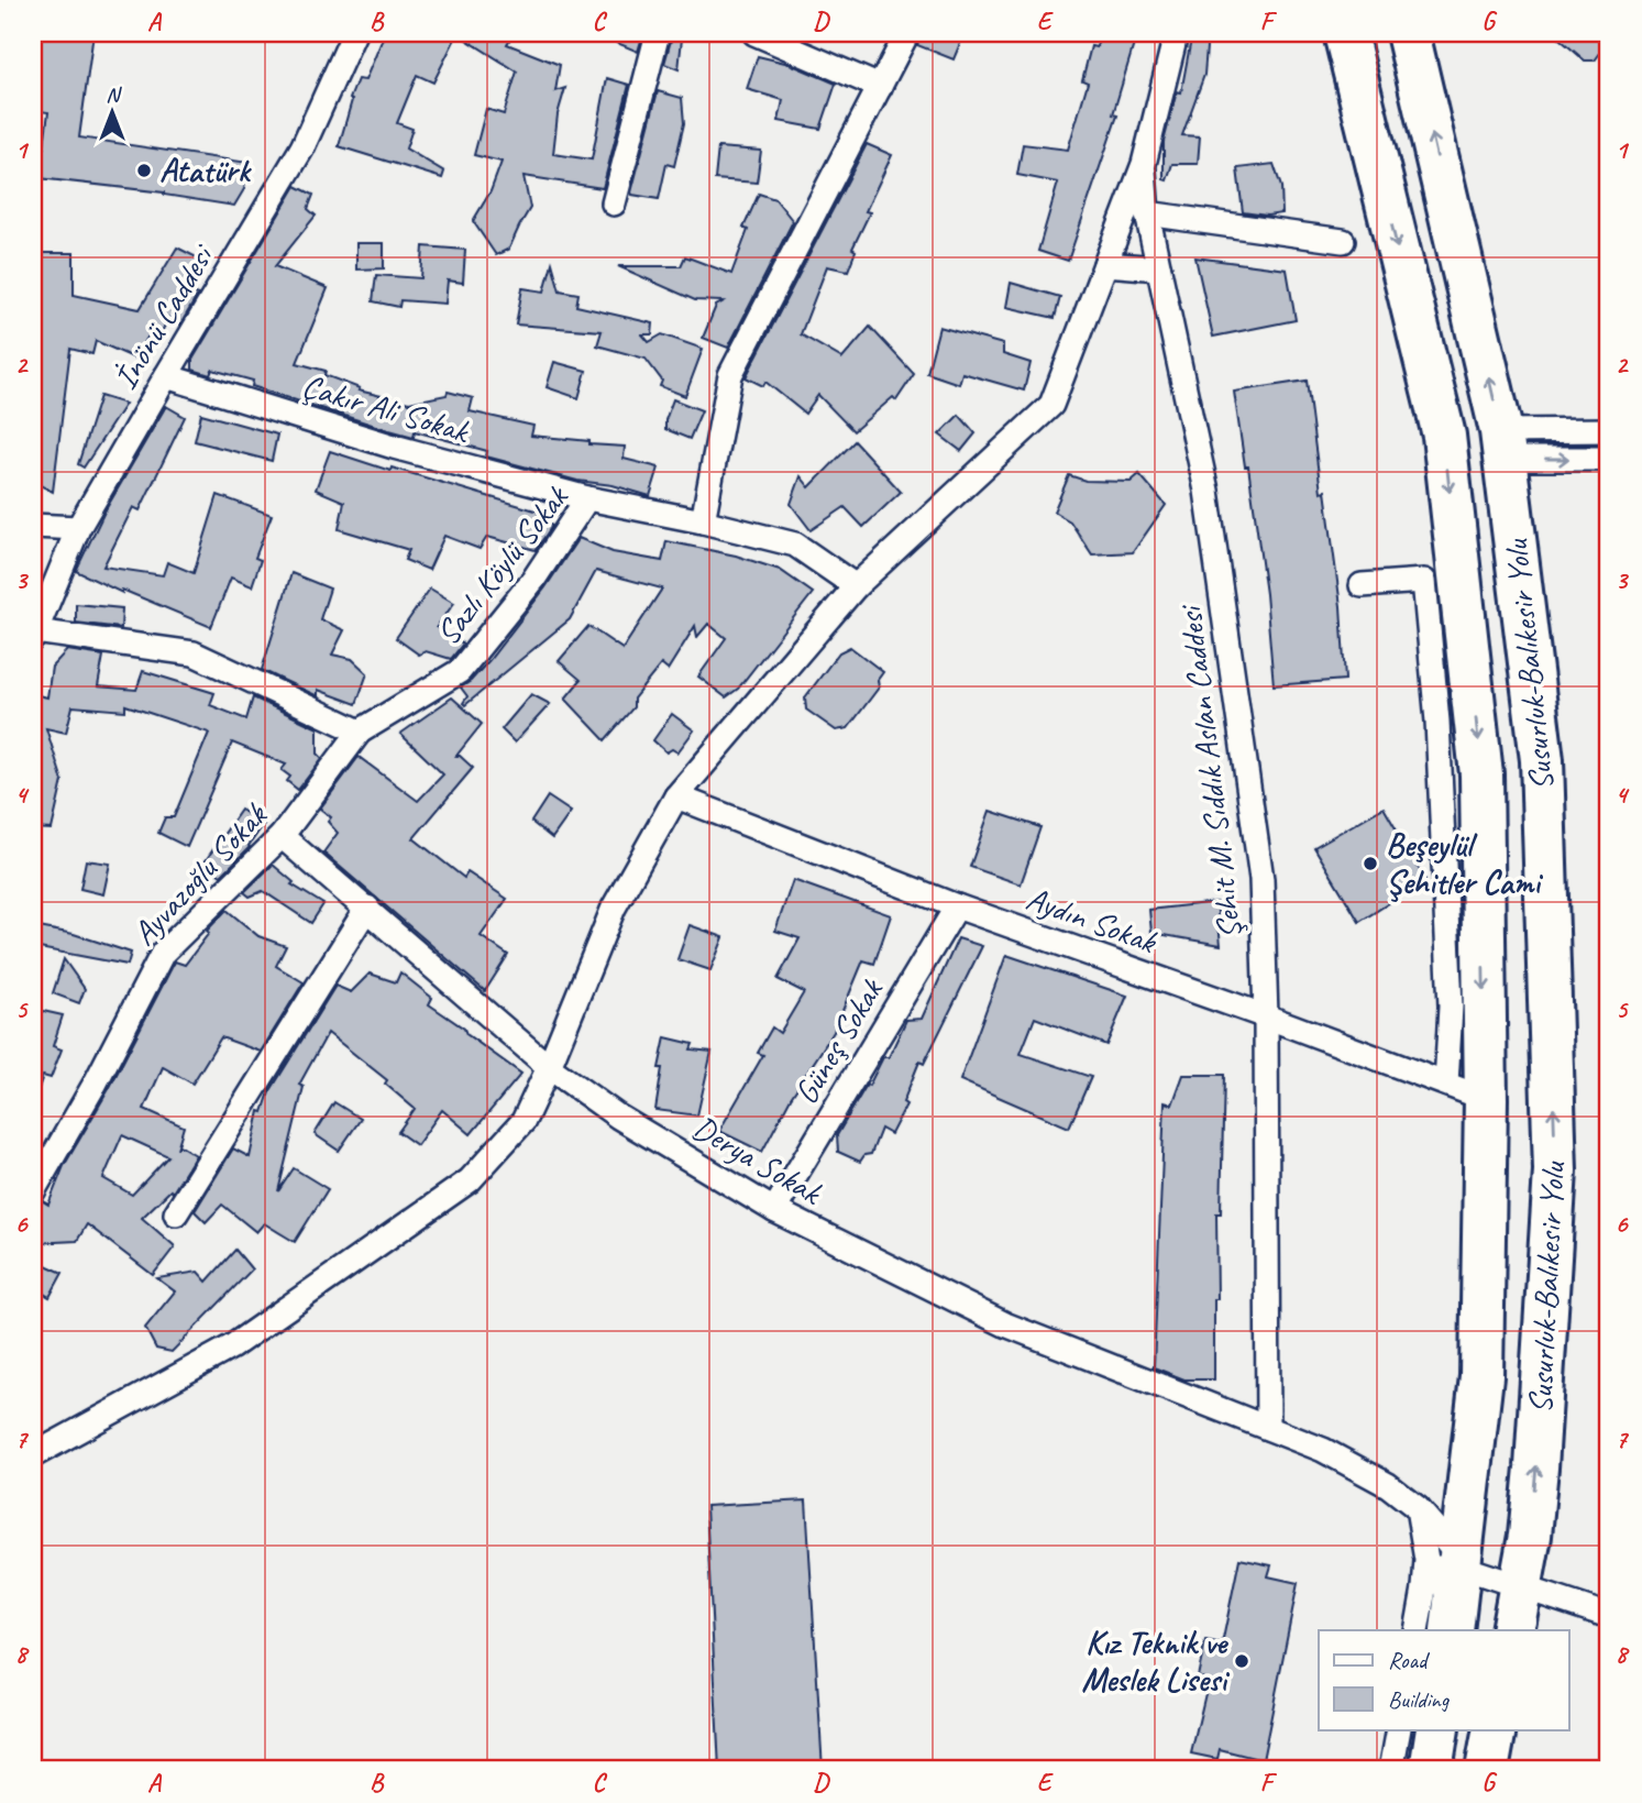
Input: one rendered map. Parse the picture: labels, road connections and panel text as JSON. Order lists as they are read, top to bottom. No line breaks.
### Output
{"streets":{"highway":["Susurluk-Balıkesir Yolu"],"street":["İnönü Caddesi","Çakır Ali Sokak","Sazlı Köylü Sokak","Şehit M. Sıddık Aslan Caddesi","Ayvazoğlu Sokak","Aydın Sokak","Güneş Sokak","Derya Sokak"]},"crossings":[["İnönü Caddesi","Çakır Ali Sokak"],["Çakır Ali Sokak","Sazlı Köylü Sokak"],["Sazlı Köylü Sokak","Ayvazoğlu Sokak"],["Susurluk-Balıkesir Yolu","Aydın Sokak"],["Susurluk-Balıkesir Yolu","Derya Sokak"],["Şehit M. Sıddık Aslan Caddesi","Aydın Sokak"],["Şehit M. Sıddık Aslan Caddesi","Derya Sokak"],["Ayvazoğlu Sokak","Derya Sokak"],["Aydın Sokak","Güneş Sokak"],["Güneş Sokak","Derya Sokak"]],"places":["Atatürk","Beşeylül Şehitler Cami","Kız Teknik ve Meslek Lisesi"],"legend":["Road","Building"],"north":"top","grid":{"columns":["A","B","C","D","E","F","G"],"rows":["1","2","3","4","5","6","7","8"]}}
